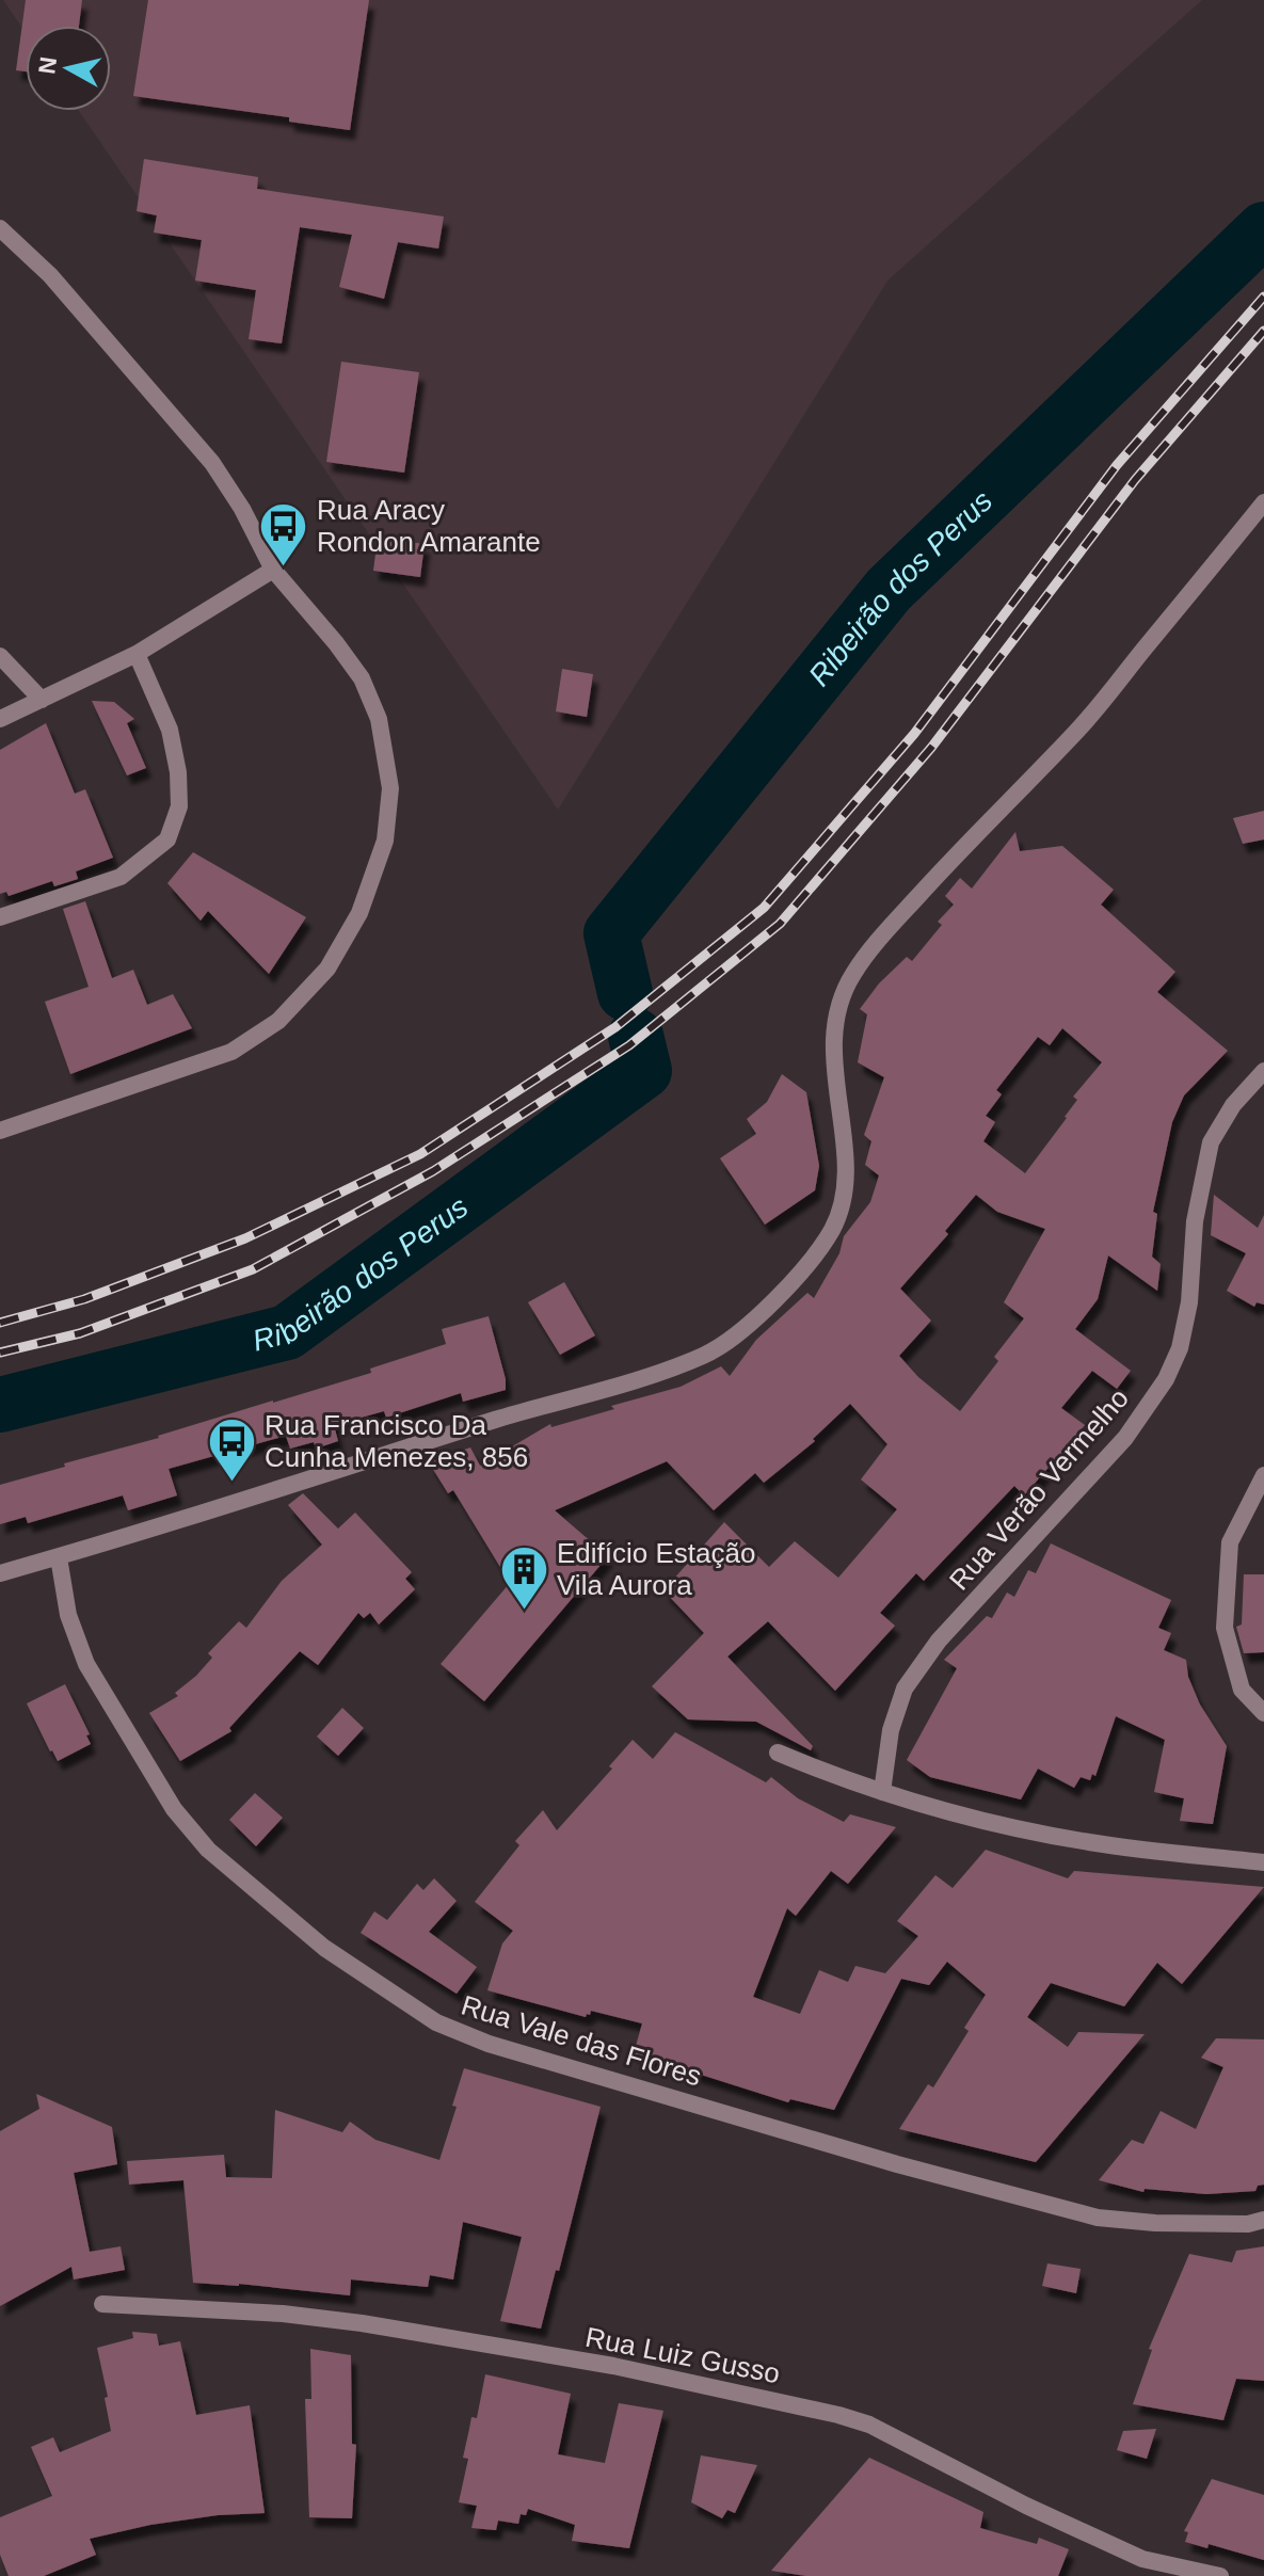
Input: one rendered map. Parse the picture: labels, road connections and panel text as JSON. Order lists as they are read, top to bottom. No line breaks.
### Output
{"streets":{"street":["Rua Verão Vermelho","Rua Vale das Flores","Rua Luiz Gusso"]},"water":["Ribeirão dos Perus"],"places":{"bus stop":["Rua Aracy Rondon Amarante","Rua Francisco Da Cunha Menezes, 856"],"building":["Edifício Estação Vila Aurora"]},"north":"left"}
